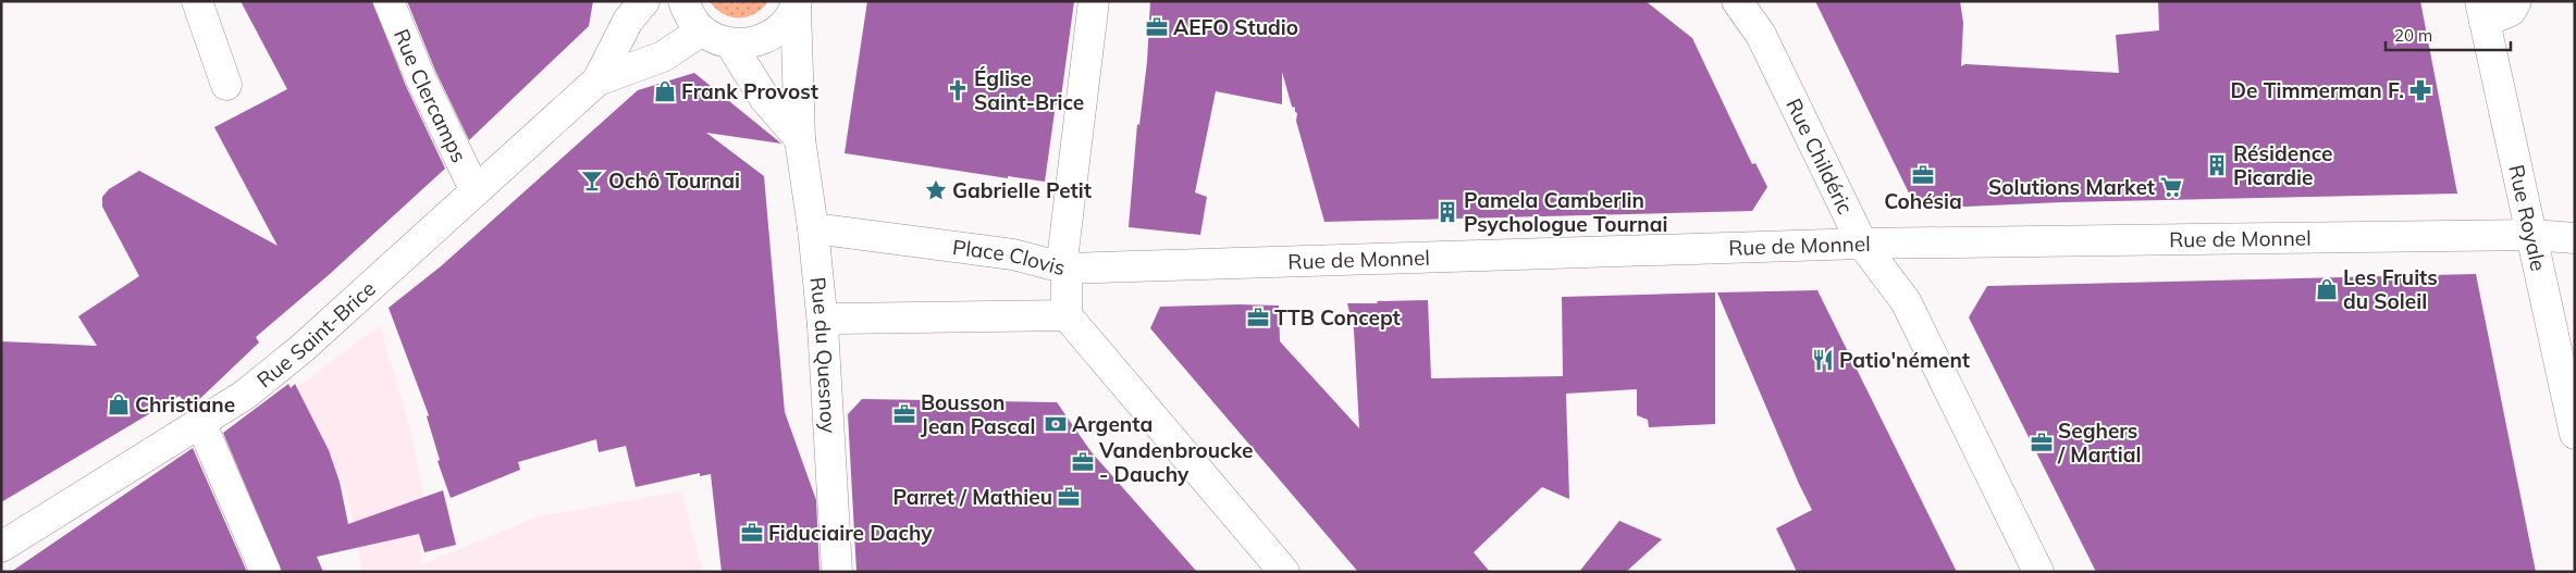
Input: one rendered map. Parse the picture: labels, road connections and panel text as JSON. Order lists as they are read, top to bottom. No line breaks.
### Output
{"streets":{"street":["Rue Clercamps","Rue Childéric","Rue Royale","Rue de Monnel","Place Clovis","Rue Saint-Brice","Rue du Quesnoy"]},"crossings":[["Rue Clercamps","Rue Saint-Brice"],["Rue Childéric","Rue de Monnel"],["Rue Royale","Rue de Monnel"],["Rue de Monnel","Place Clovis"],["Place Clovis","Rue du Quesnoy"]],"places":{"office":["AEFO Studio","Cohésia","TTB Concept","Bousson Jean Pascal","Seghers / Martial","Vandenbroucke - Dauchy","Parret / Mathieu","Fiduciaire Dachy"],"church":["Église Saint-Brice"],"pharmacy":["De Timmerman F."],"shop":["Frank Provost","Les Fruits du Soleil","Christiane"],"building":["Résidence Picardie","Pamela Camberlin Psychologue Tournai"],"bar":["Ochô Tournai"],"supermarket":["Solutions Market"],"place":["Gabrielle Petit"],"restaurant":["Patio'nément"],"bank":["Argenta"]},"scale_bar":"20 m"}
